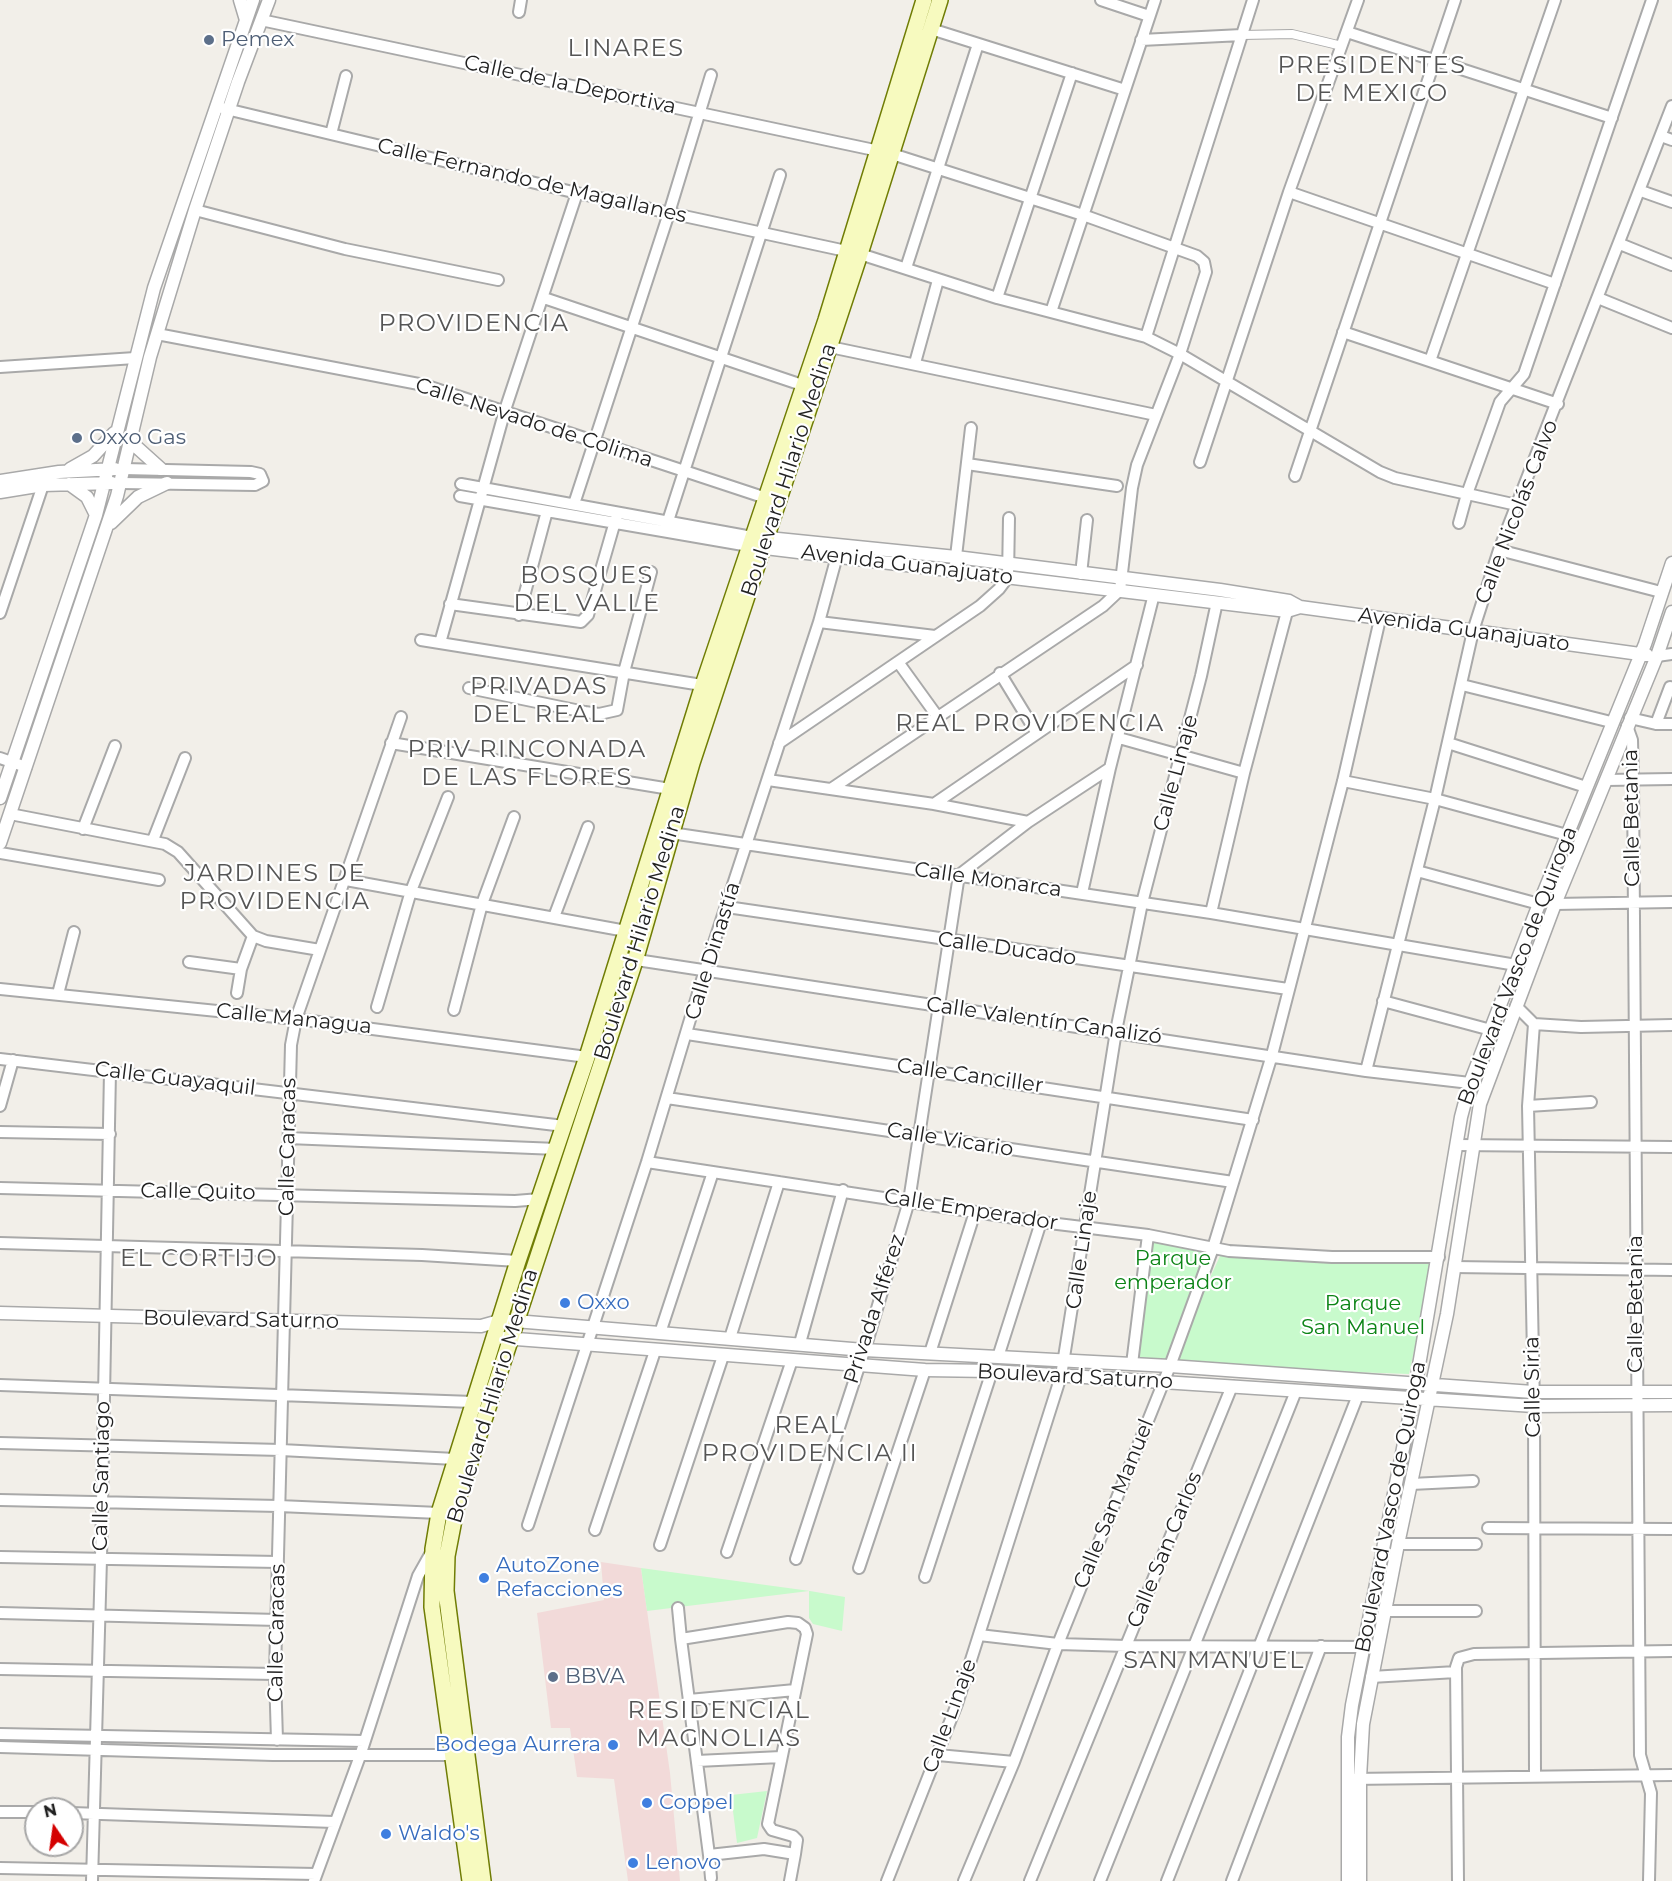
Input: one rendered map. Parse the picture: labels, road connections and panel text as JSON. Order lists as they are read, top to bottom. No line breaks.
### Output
{"streets":{"main road":["Boulevard Hilario Medina"],"street":["Calle de la Deportiva","Calle Fernando de Magallanes","Calle Nevado de Colima","Calle Nicolás Calvo","Avenida Guanajuato","Calle Linaje","Calle Betania","Calle Monarca","Calle Ducado","Calle Dinastía","Boulevard Vasco de Quiroga","Calle Managua","Calle Valentín Canalizó","Calle Canciller","Calle Guayaquil","Calle Vicario","Calle Caracas","Calle Quito","Calle Emperador","Privada Alférez","Boulevard Saturno","Calle Siria","Calle Santiago","Calle San Manuel","Calle San Carlos"]},"crossings":[["Calle de la Deportiva","Calle Fernando de Magallanes"],["Calle de la Deportiva","Boulevard Hilario Medina"],["Calle Fernando de Magallanes","Boulevard Hilario Medina"],["Calle Fernando de Magallanes","Calle Nicolás Calvo"],["Calle Nevado de Colima","Boulevard Hilario Medina"],["Boulevard Hilario Medina","Avenida Guanajuato"],["Boulevard Hilario Medina","Calle Monarca"],["Boulevard Hilario Medina","Calle Managua"],["Boulevard Hilario Medina","Calle Valentín Canalizó"],["Boulevard Hilario Medina","Calle Guayaquil"],["Boulevard Hilario Medina","Calle Quito"],["Boulevard Hilario Medina","Boulevard Saturno"],["Calle Nicolás Calvo","Avenida Guanajuato"],["Calle Nicolás Calvo","Calle Monarca"],["Calle Nicolás Calvo","Calle Valentín Canalizó"],["Avenida Guanajuato","Calle Linaje"],["Avenida Guanajuato","Calle Dinastía"],["Avenida Guanajuato","Boulevard Vasco de Quiroga"],["Avenida Guanajuato","Calle San Manuel"],["Calle Linaje","Calle Monarca"],["Calle Linaje","Calle Ducado"],["Calle Linaje","Calle Valentín Canalizó"],["Calle Linaje","Calle Canciller"],["Calle Linaje","Calle Vicario"],["Calle Linaje","Calle Emperador"],["Calle Linaje","Boulevard Saturno"],["Calle Betania","Boulevard Vasco de Quiroga"],["Calle Betania","Boulevard Saturno"],["Calle Monarca","Calle Dinastía"],["Calle Monarca","Boulevard Vasco de Quiroga"],["Calle Monarca","Privada Alférez"],["Calle Monarca","Calle San Manuel"],["Calle Ducado","Calle Dinastía"],["Calle Ducado","Privada Alférez"],["Calle Ducado","Calle San Manuel"],["Calle Dinastía","Calle Valentín Canalizó"],["Calle Dinastía","Calle Canciller"],["Calle Dinastía","Calle Vicario"],["Calle Dinastía","Calle Emperador"],["Calle Dinastía","Boulevard Saturno"],["Boulevard Vasco de Quiroga","Calle Valentín Canalizó"],["Boulevard Vasco de Quiroga","Calle Emperador"],["Boulevard Vasco de Quiroga","Boulevard Saturno"],["Calle Managua","Calle Caracas"],["Calle Valentín Canalizó","Privada Alférez"],["Calle Valentín Canalizó","Calle San Manuel"],["Calle Canciller","Privada Alférez"],["Calle Canciller","Calle San Manuel"],["Calle Guayaquil","Calle Caracas"],["Calle Guayaquil","Calle Santiago"],["Calle Vicario","Privada Alférez"],["Calle Vicario","Calle San Manuel"],["Calle Caracas","Calle Quito"],["Calle Caracas","Boulevard Saturno"],["Calle Quito","Calle Santiago"],["Calle Emperador","Privada Alférez"],["Calle Emperador","Calle San Manuel"],["Privada Alférez","Boulevard Saturno"],["Boulevard Saturno","Calle Siria"],["Boulevard Saturno","Calle Santiago"],["Boulevard Saturno","Calle San Manuel"],["Boulevard Saturno","Calle San Carlos"]],"districts":["LINARES","PRESIDENTES DE MEXICO","PROVIDENCIA","BOSQUES DEL VALLE","PRIVADAS DEL REAL","REAL PROVIDENCIA","PRIV RINCONADA DE LAS FLORES","JARDINES DE PROVIDENCIA","EL CORTIJO","REAL PROVIDENCIA II","SAN MANUEL","RESIDENCIAL MAGNOLIAS"],"parks":["Parque emperador","Parque San Manuel"],"places":["Pemex","Oxxo Gas","Oxxo","AutoZone Refacciones","BBVA","Bodega Aurrera","Coppel","Waldo's","Lenovo"],"north":"top"}
